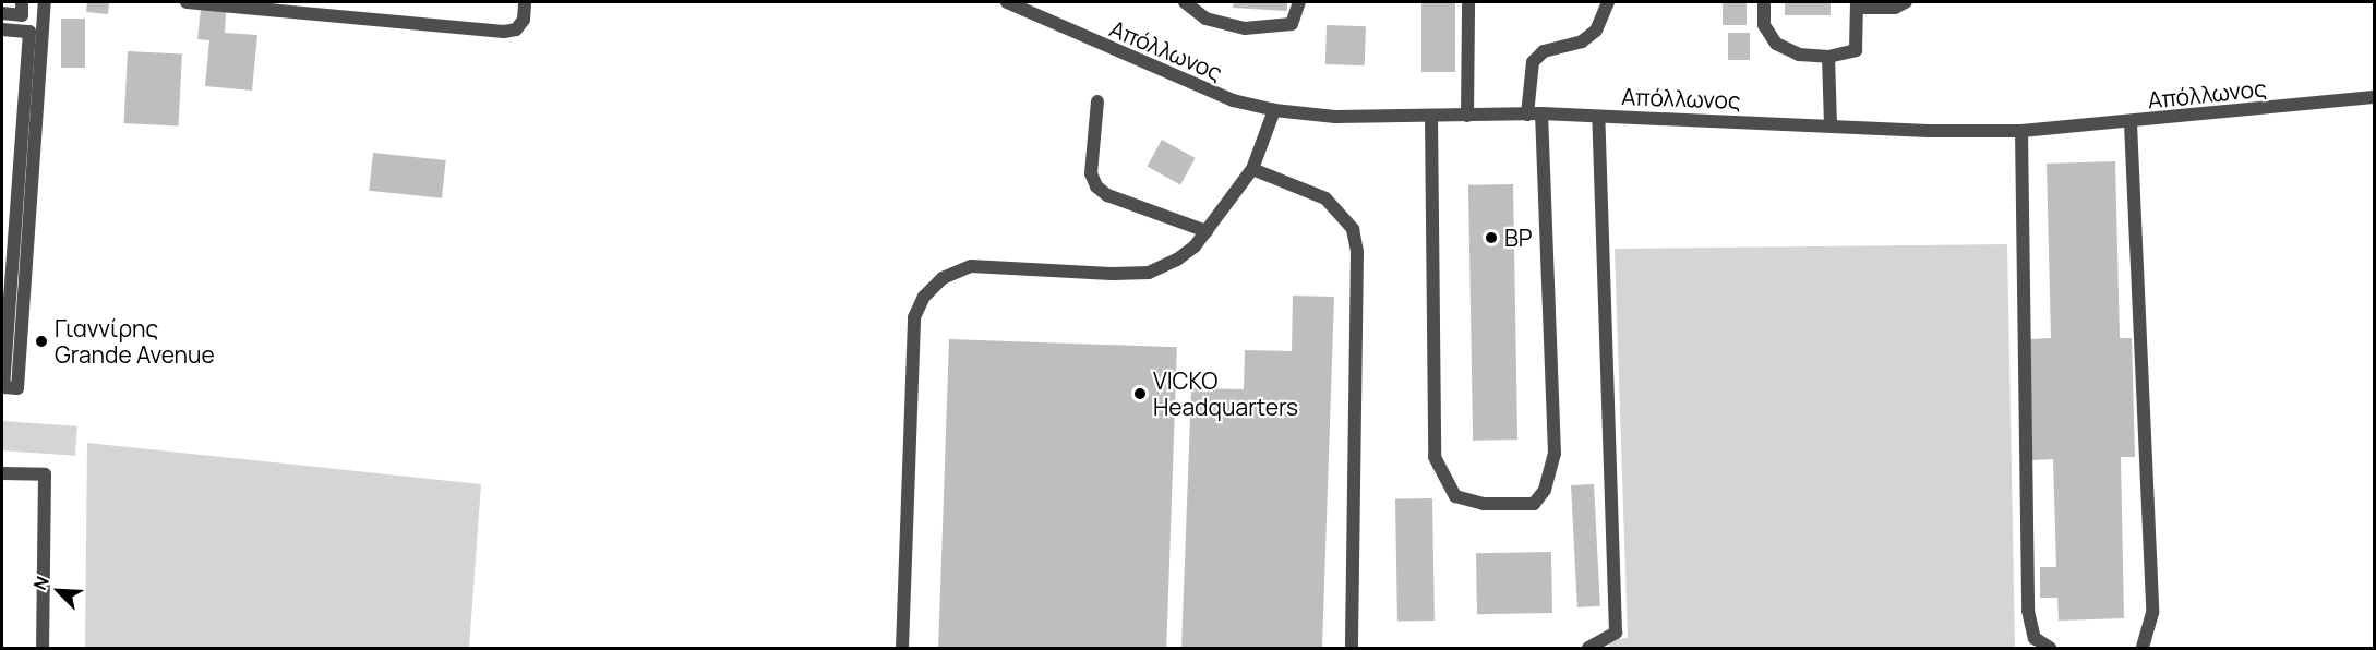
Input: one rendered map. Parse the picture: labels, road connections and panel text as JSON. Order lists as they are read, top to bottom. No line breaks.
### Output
{"streets":{"street":["Απόλλωνος"]},"places":["BP","Γιαννίρης Grande Avenue","VICKO Headquarters"],"north":"top left"}
